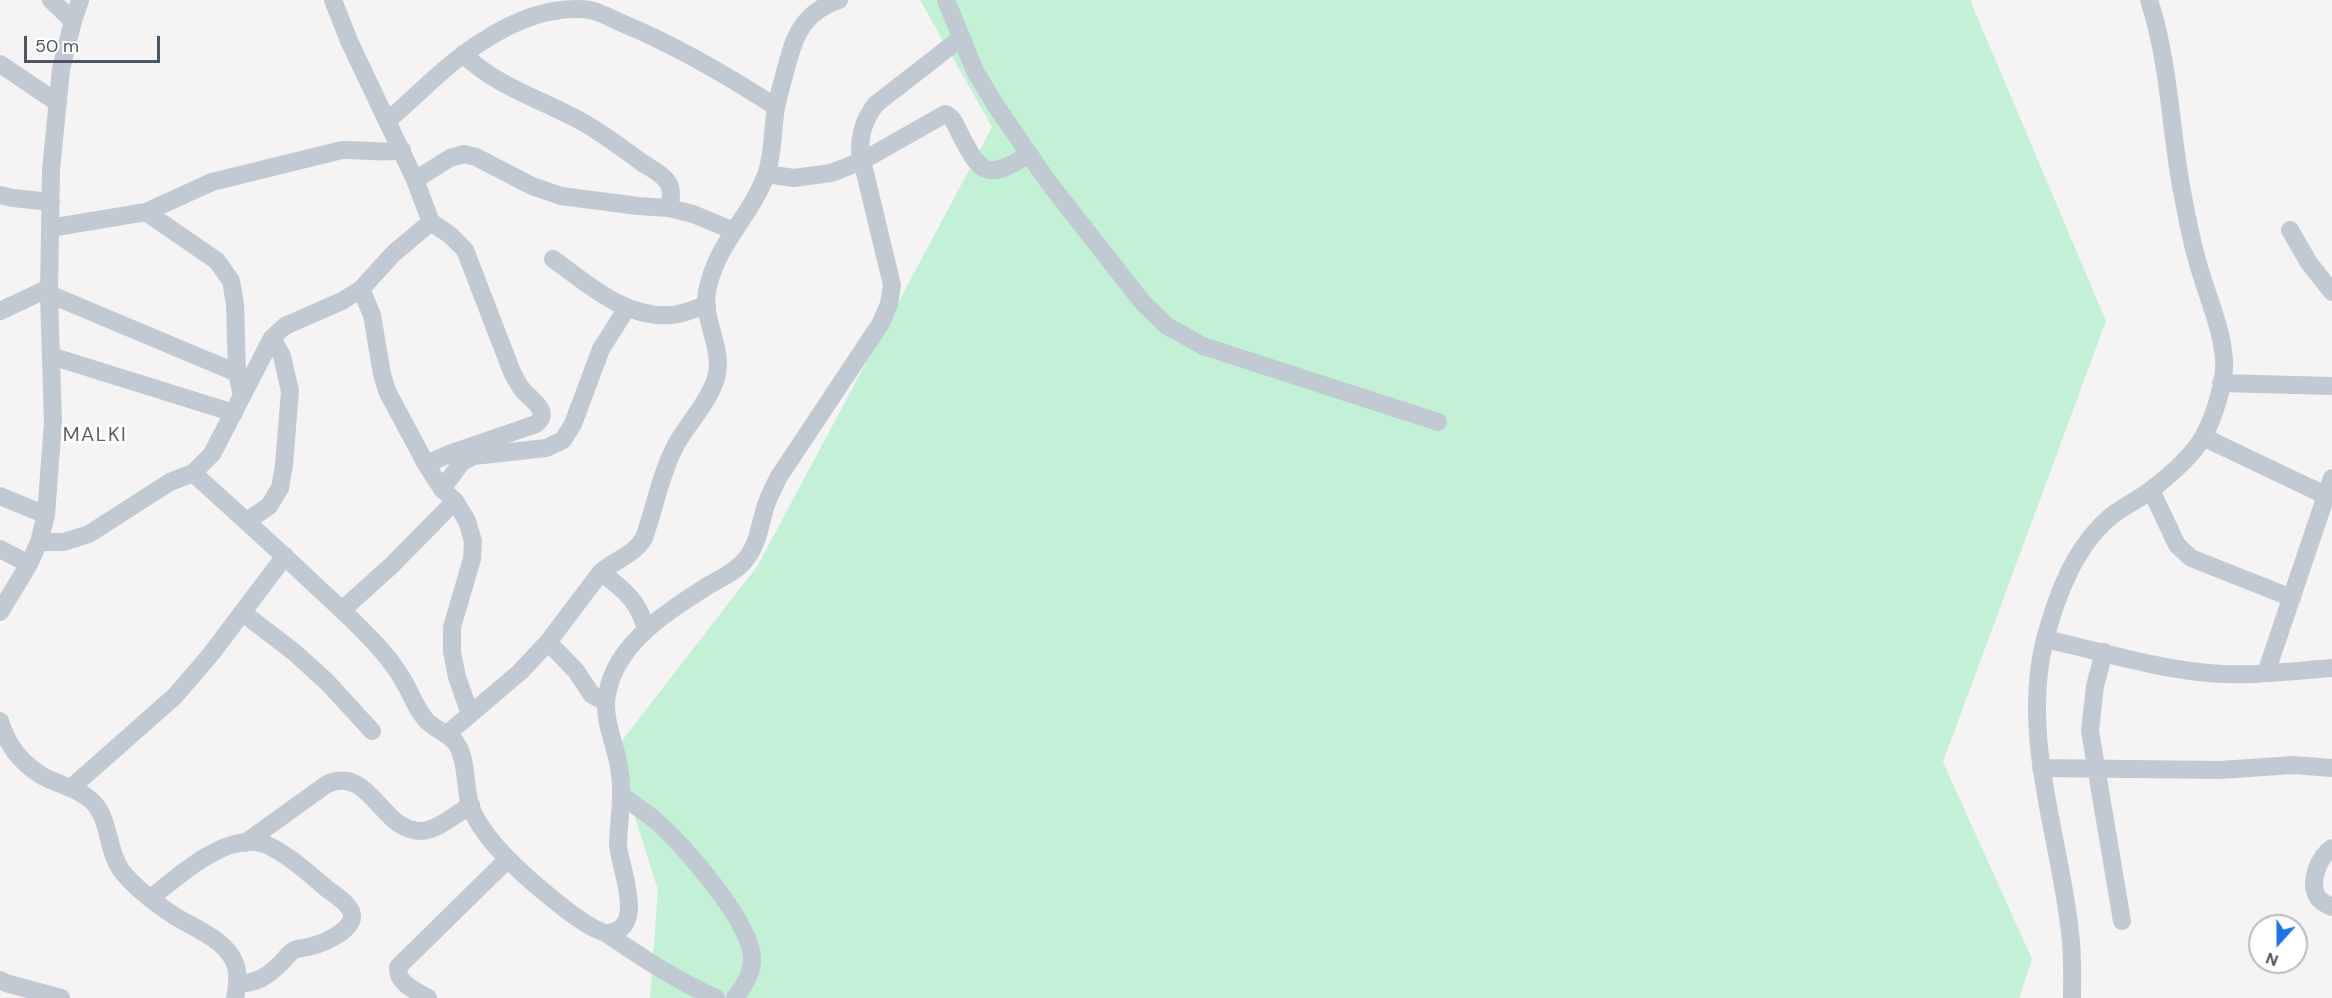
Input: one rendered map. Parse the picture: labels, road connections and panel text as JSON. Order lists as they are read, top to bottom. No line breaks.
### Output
{"districts":["MALKI"],"scale_bar":"50 m","north":"bottom"}
